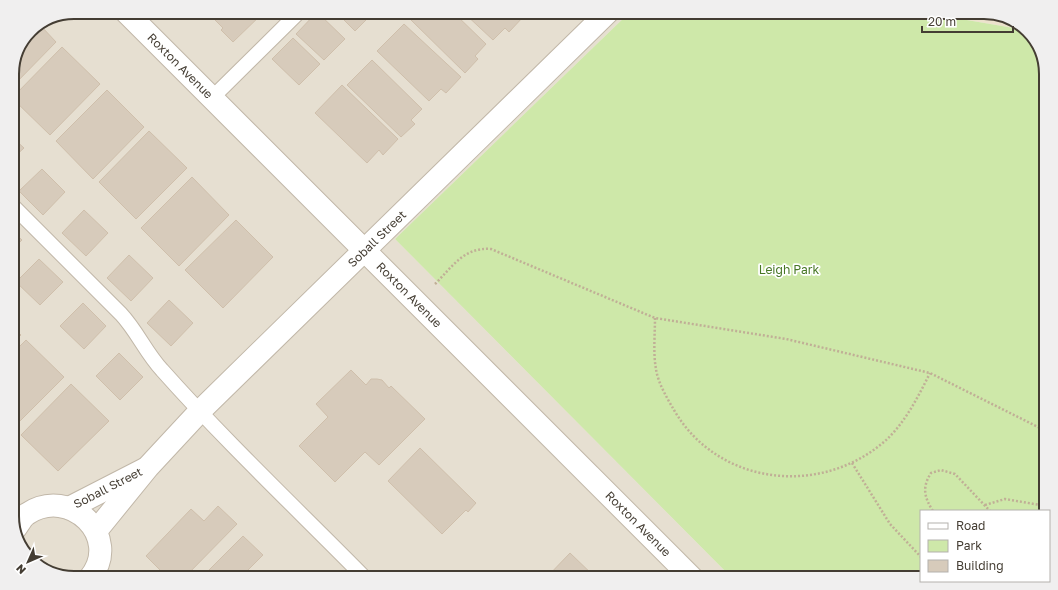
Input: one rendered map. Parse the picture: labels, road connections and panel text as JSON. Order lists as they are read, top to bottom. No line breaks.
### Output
{"streets":{"street":["Roxton Avenue","Soball Street"]},"crossings":[["Roxton Avenue","Soball Street"]],"parks":["Leigh Park"],"legend":["Road","Park","Building"],"scale_bar":"20 m","north":"bottom left"}
